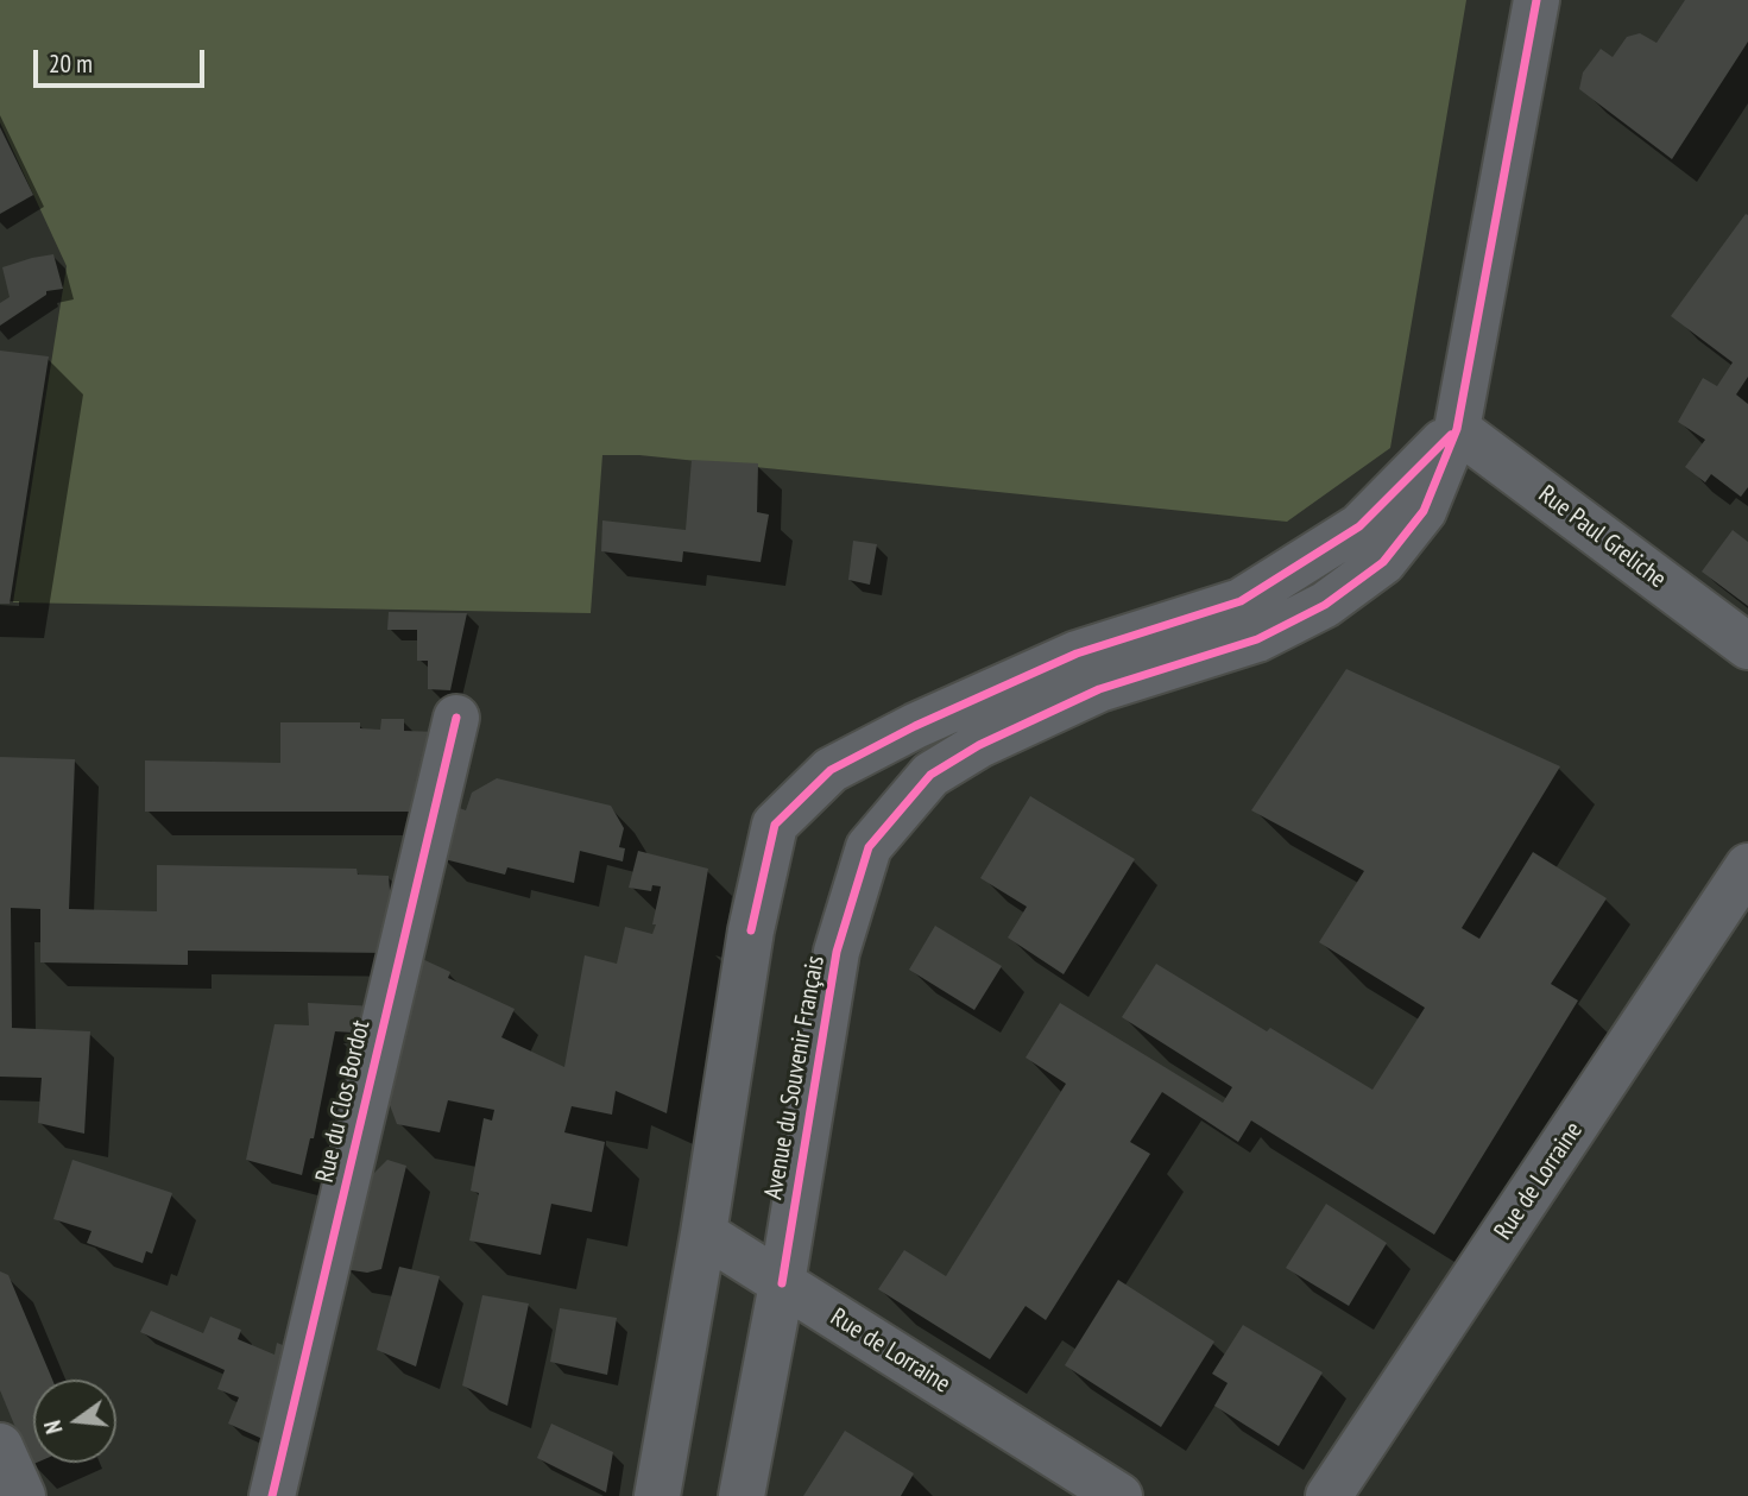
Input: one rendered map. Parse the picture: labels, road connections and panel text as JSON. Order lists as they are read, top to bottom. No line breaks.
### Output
{"streets":{"street":["Rue Paul Greliche","Avenue du Souvenir Français","Rue du Clos Bordot","Rue de Lorraine"]},"crossings":[["Rue Paul Greliche","Avenue du Souvenir Français"],["Avenue du Souvenir Français","Rue de Lorraine"]],"scale_bar":"20 m","north":"left"}
